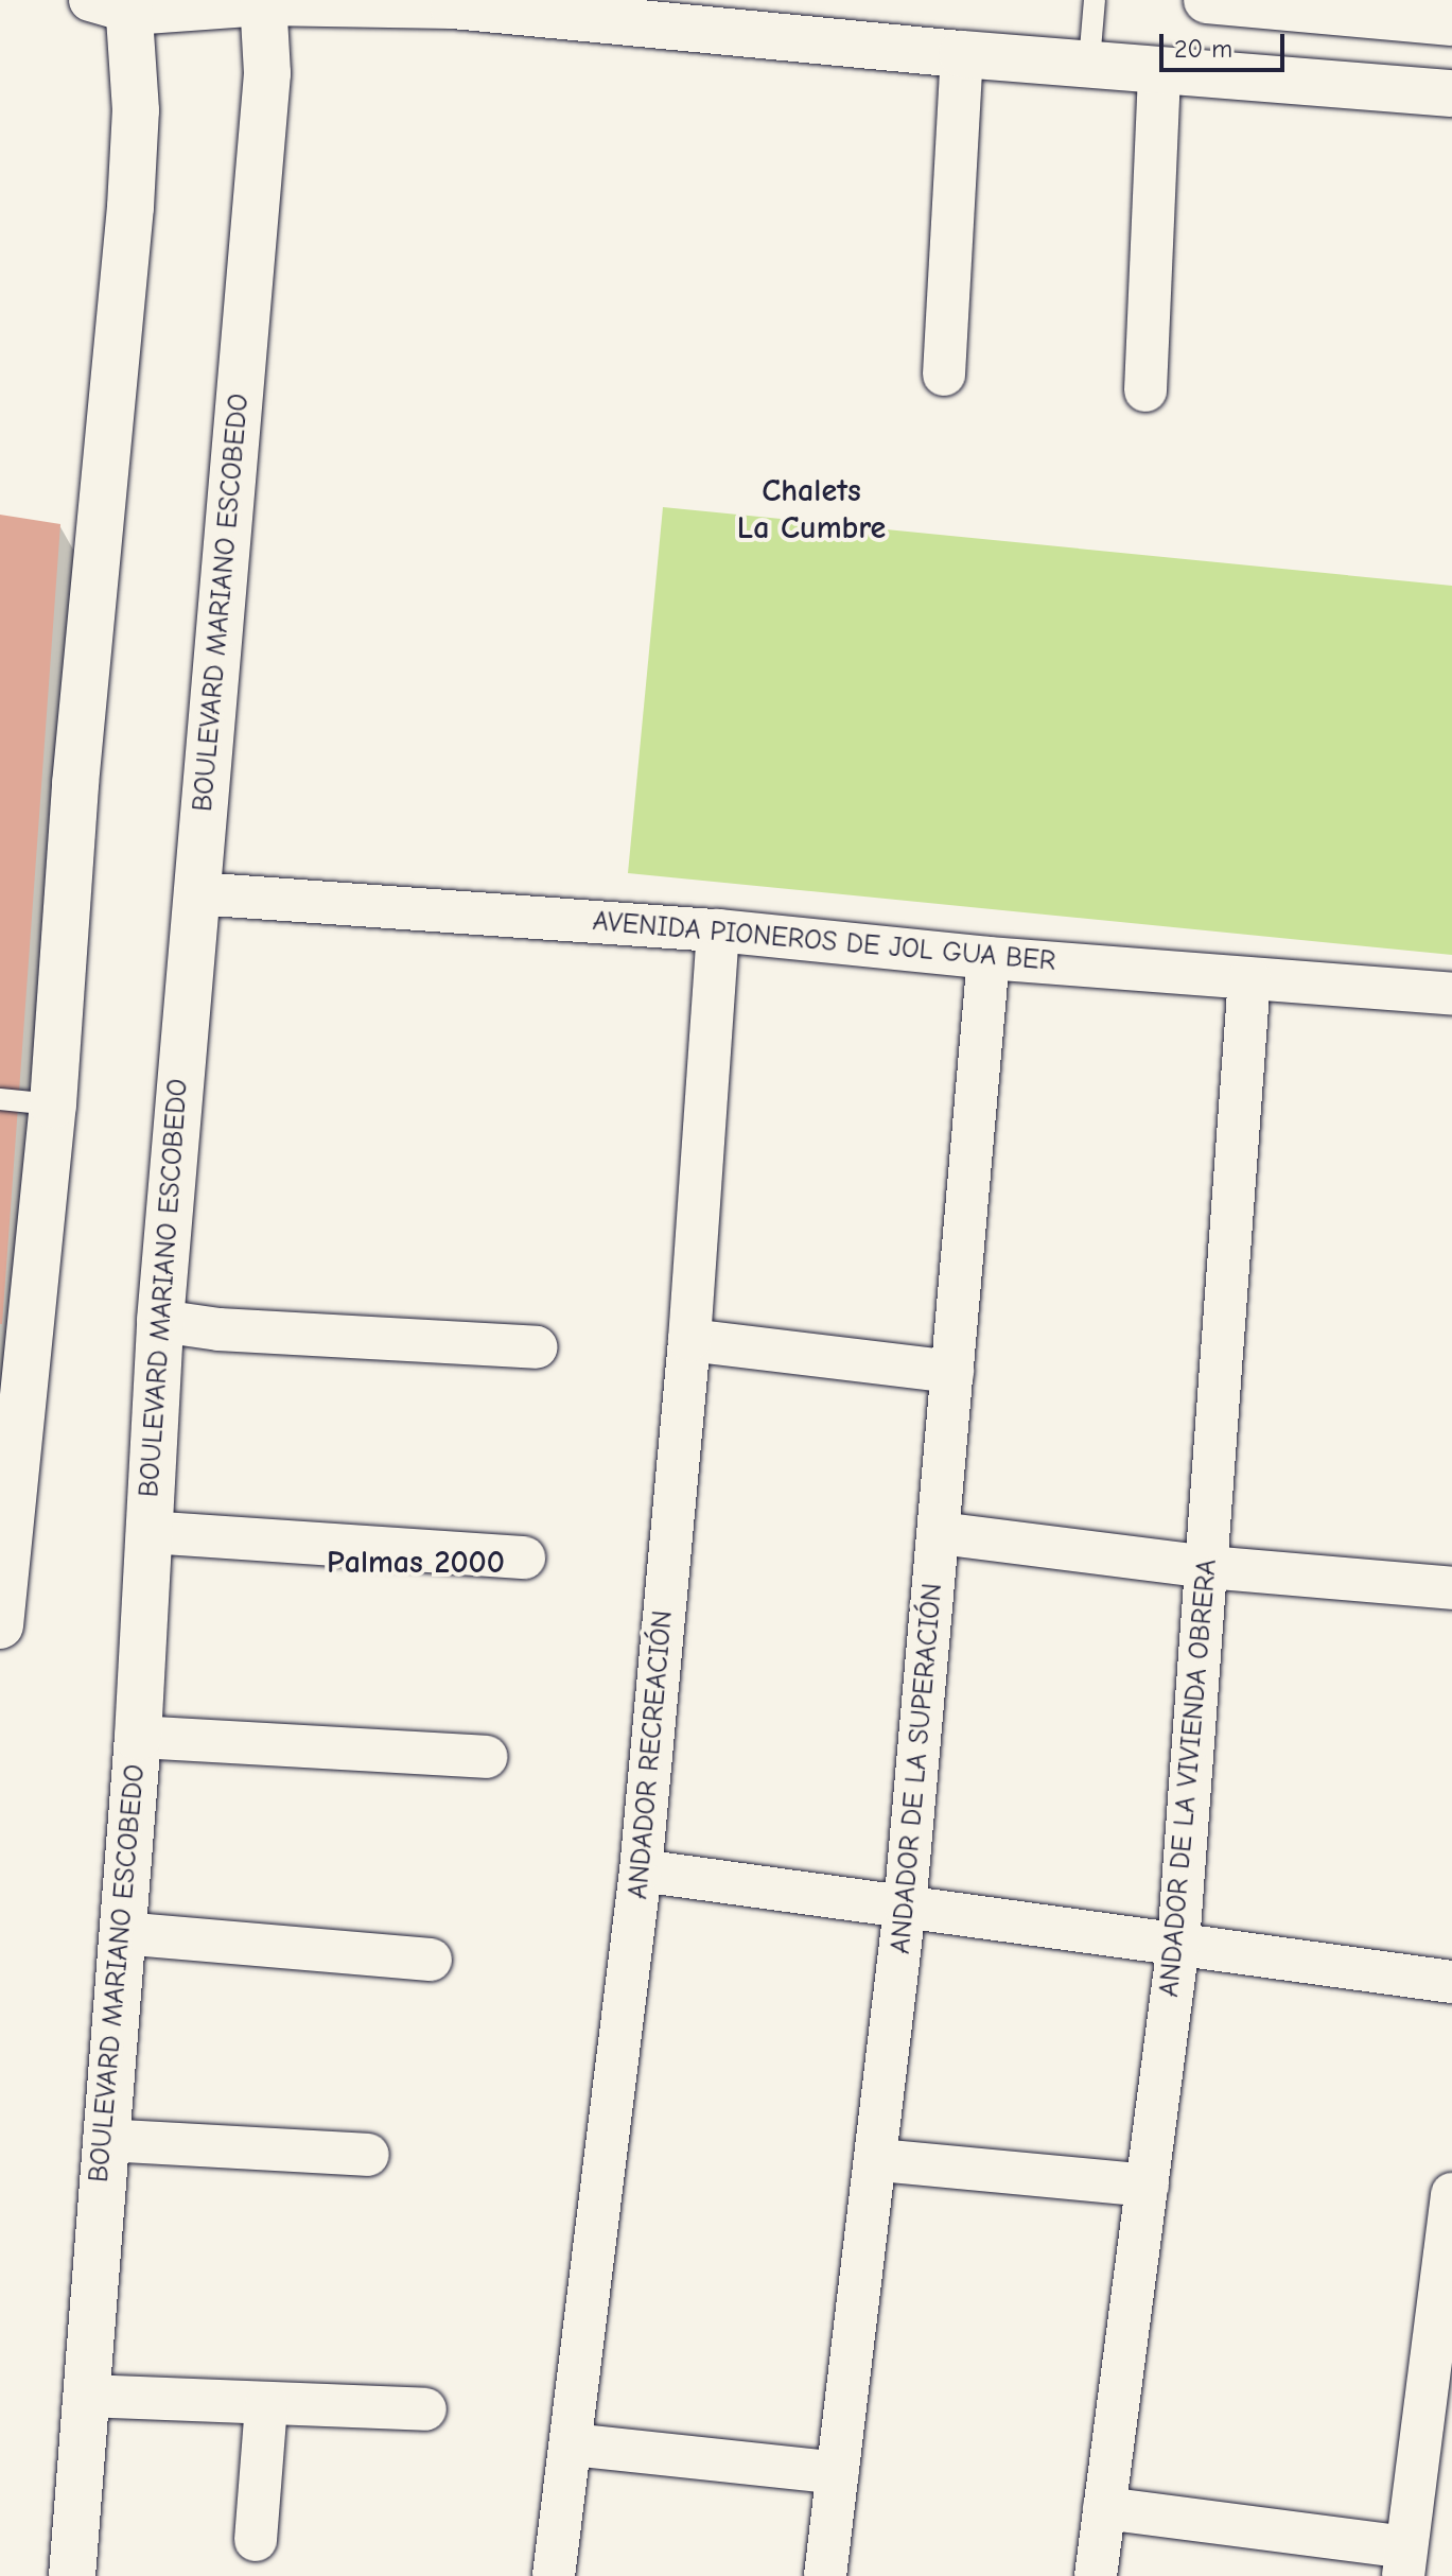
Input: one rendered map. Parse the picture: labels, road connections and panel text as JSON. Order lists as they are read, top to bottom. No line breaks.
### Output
{"streets":{"main road":["BOULEVARD MARIANO ESCOBEDO"],"street":["AVENIDA PIONEROS DE JOL GUA BER","ANDADOR RECREACIÓN","ANDADOR DE LA SUPERACIÓN","ANDADOR DE LA VIVIENDA OBRERA"]},"crossings":[["BOULEVARD MARIANO ESCOBEDO","AVENIDA PIONEROS DE JOL GUA BER"],["AVENIDA PIONEROS DE JOL GUA BER","ANDADOR RECREACIÓN"],["AVENIDA PIONEROS DE JOL GUA BER","ANDADOR DE LA SUPERACIÓN"],["AVENIDA PIONEROS DE JOL GUA BER","ANDADOR DE LA VIVIENDA OBRERA"]],"districts":["Chalets La Cumbre","Palmas 2000"],"scale_bar":"20 m"}
